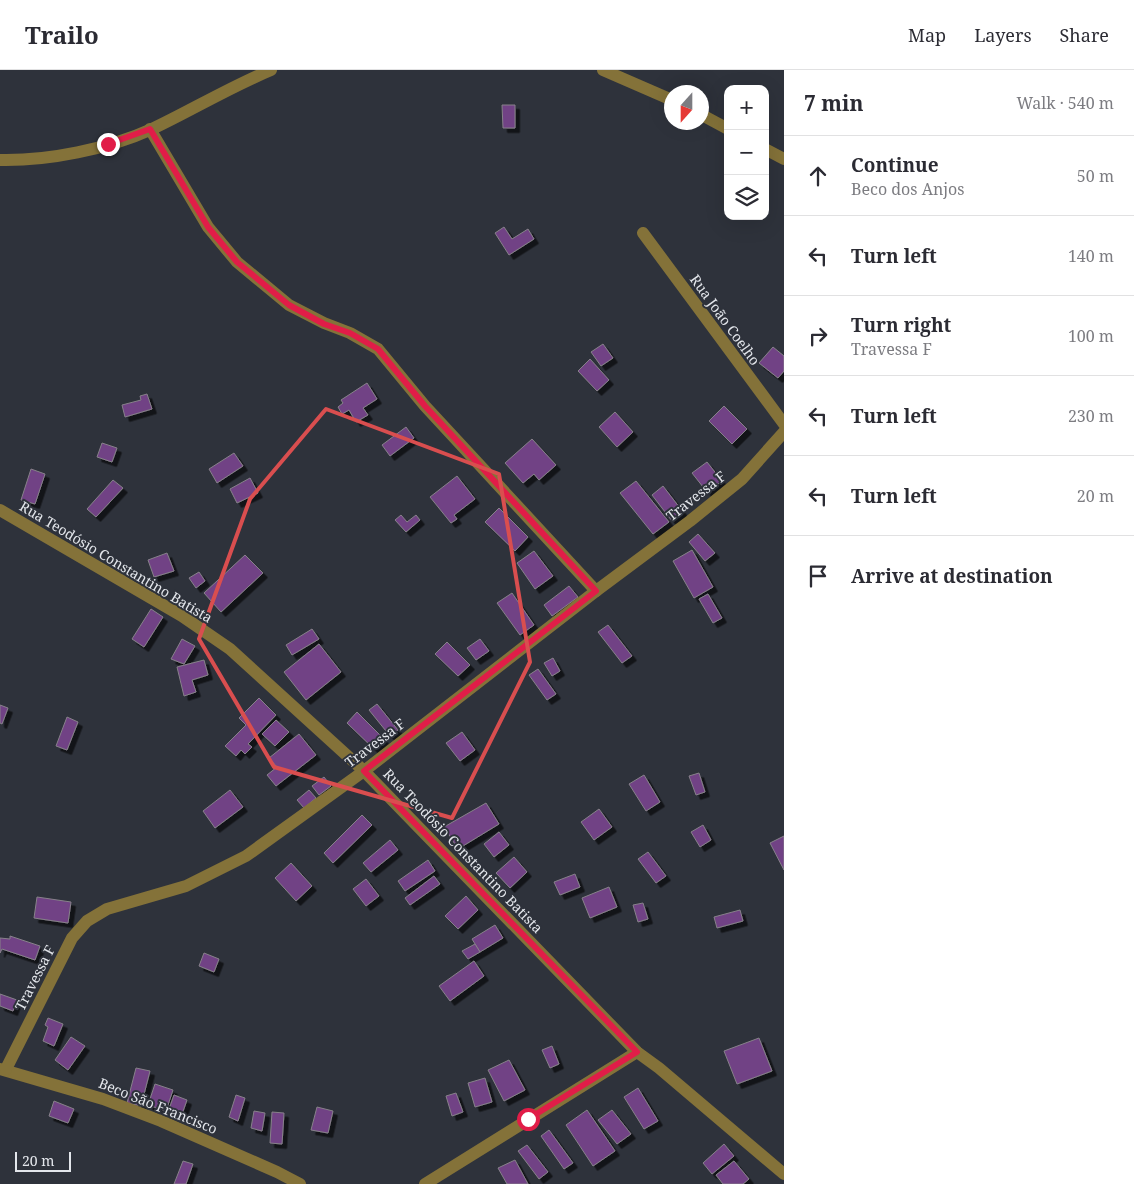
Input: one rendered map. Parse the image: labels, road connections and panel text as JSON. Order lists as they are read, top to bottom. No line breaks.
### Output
{"streets":{"street":["Rua João Coelho","Travessa F","Rua Teodósio Constantino Batista","Beco São Francisco"]},"crossings":[["Travessa F","Rua Teodósio Constantino Batista"],["Travessa F","Beco São Francisco"]],"scale_bar":"20 m","north":"bottom","page":{"header":"Trailo","nav":["Map","Layers","Share"],"heading":["7 min","Walk · 540 m"],"map_buttons":["+","−"],"list":[["Continue","Beco dos Anjos","50 m"],["Turn left","140 m"],["Turn right","Travessa F","100 m"],["Turn left","230 m"],["Turn left","20 m"],"Arrive at destination"],"scale":"20 m"}}
